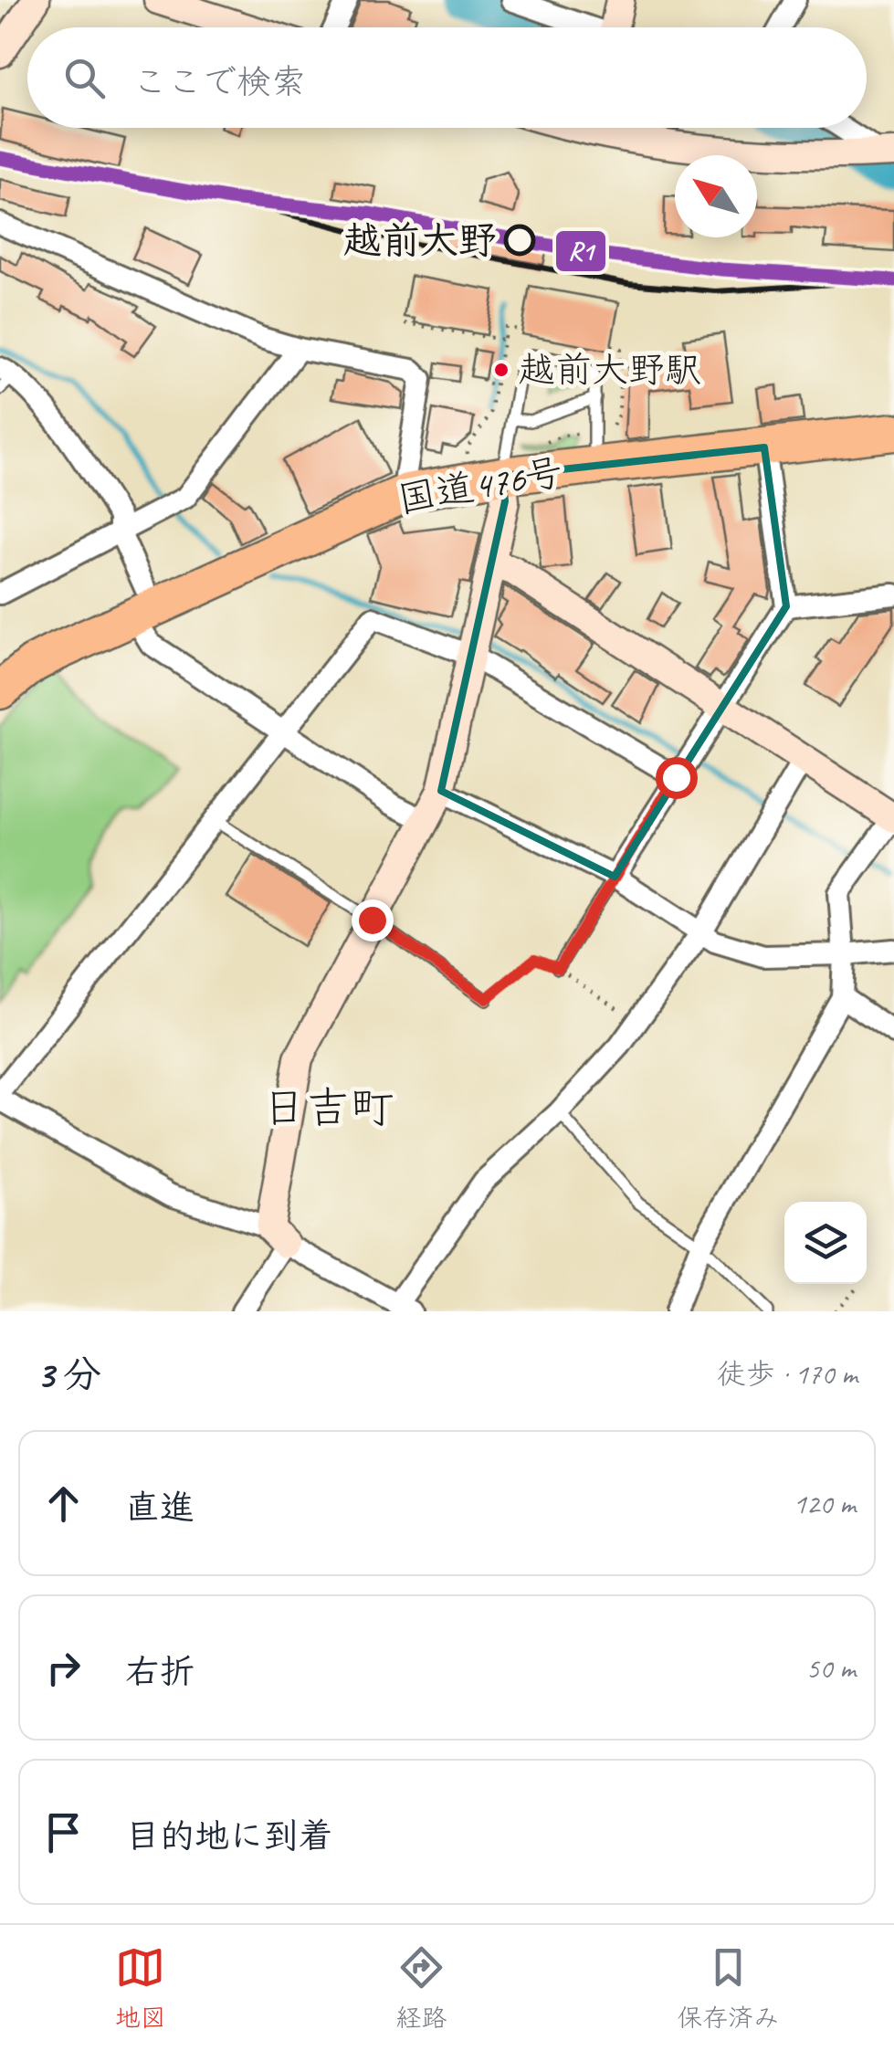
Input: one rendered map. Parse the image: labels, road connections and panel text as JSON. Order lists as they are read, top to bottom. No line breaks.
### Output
{"streets":{"highway":["国道476号"]},"districts":["日吉町"],"places":["越前大野","越前大野駅"],"lines":["transit line R1"],"north":"top left","page":{"search":"ここで検索","heading":["3 分","徒歩 · 170 m"],"list":[["直進","120 m"],["右折","50 m"],"目的地に到着"],"nav":["地図","経路","保存済み"]}}
